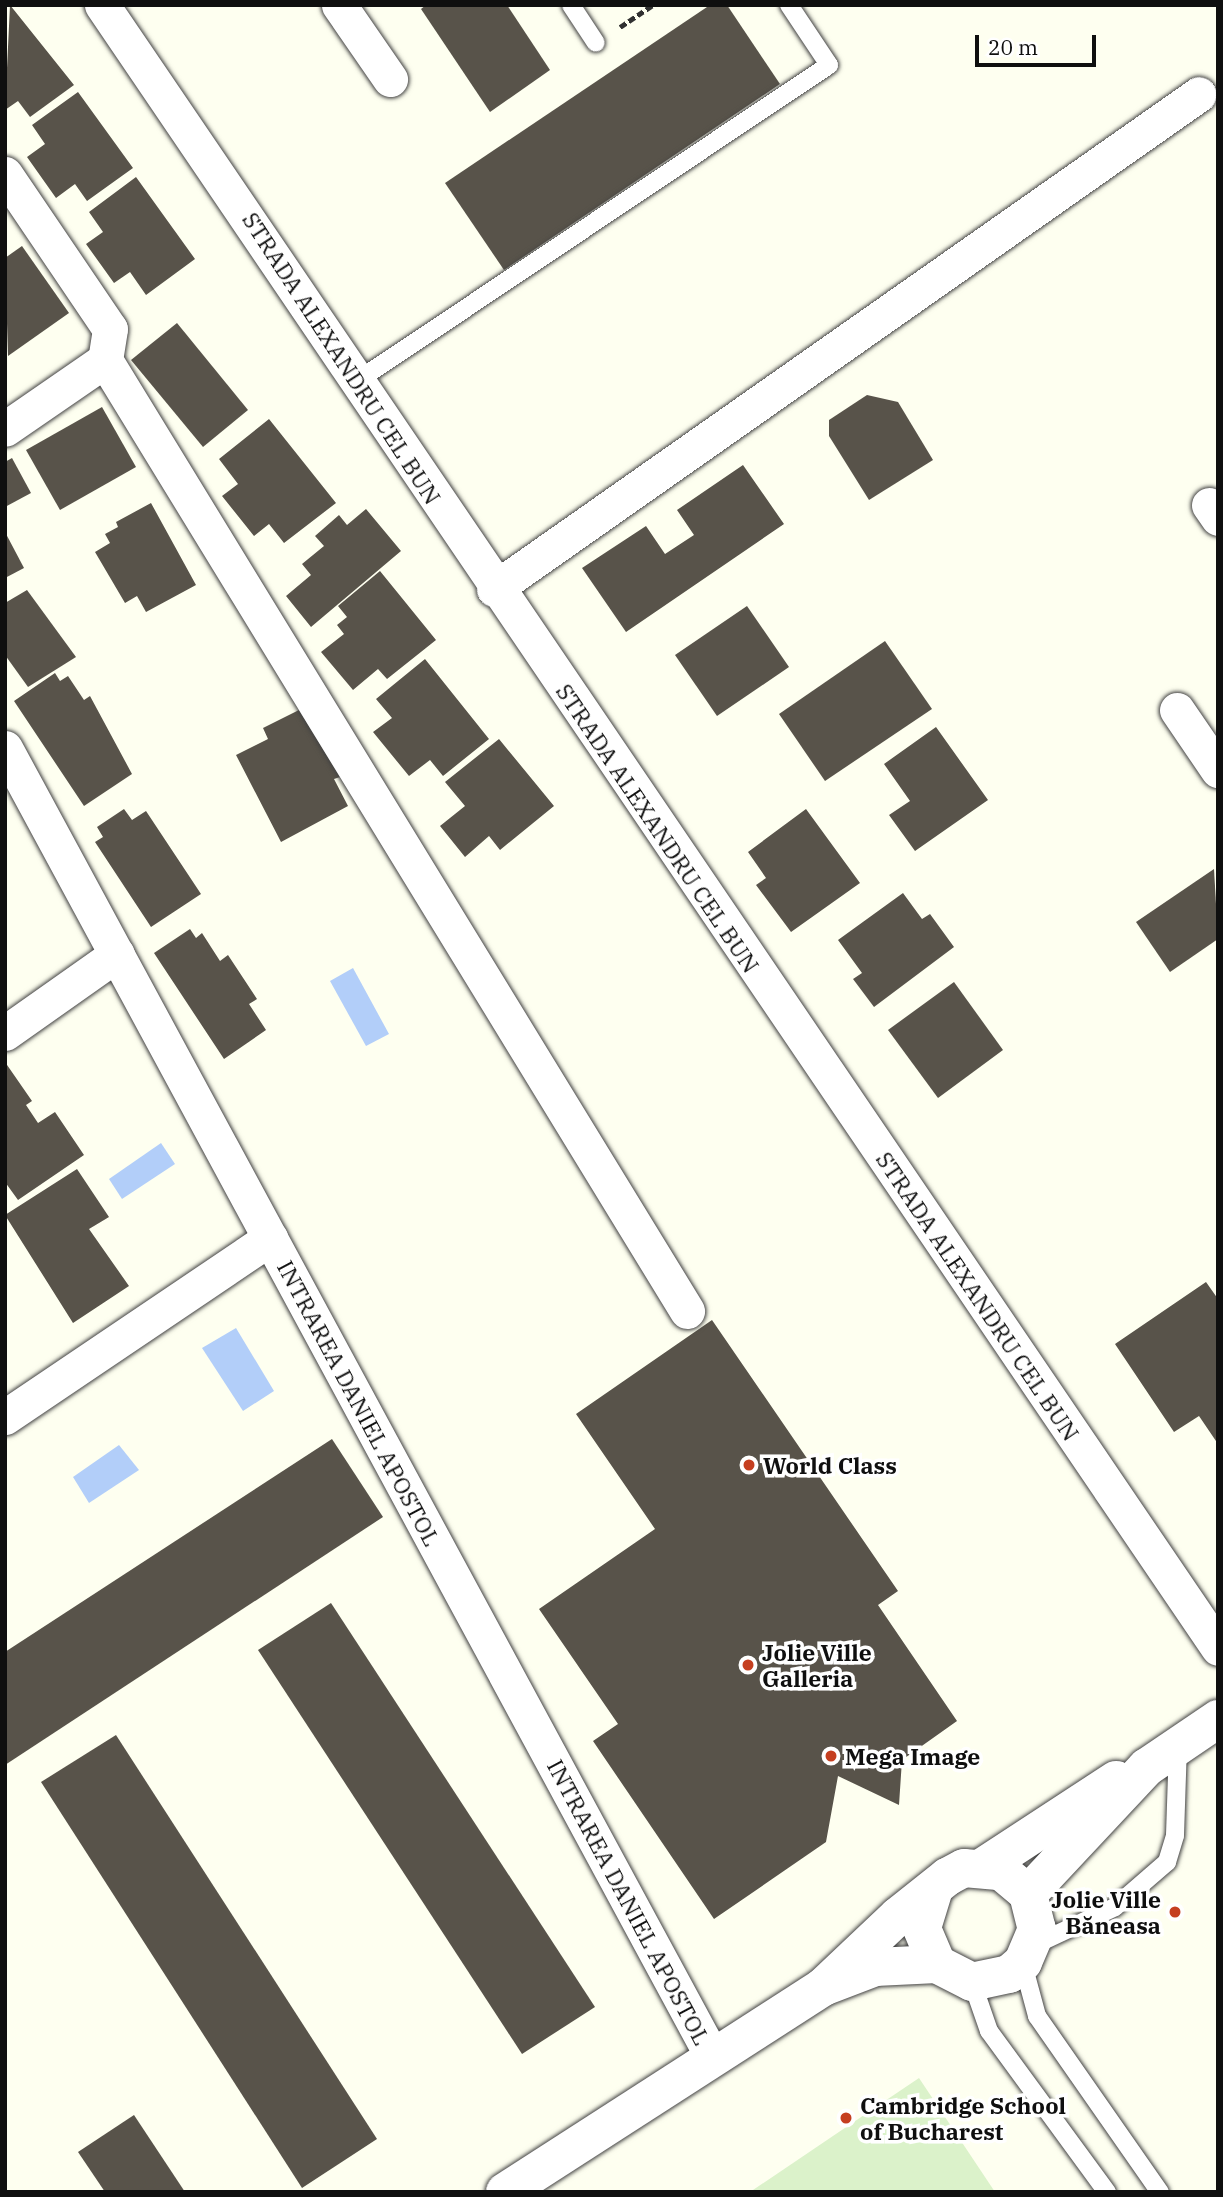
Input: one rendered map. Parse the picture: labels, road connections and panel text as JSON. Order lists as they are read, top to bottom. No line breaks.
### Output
{"streets":{"street":["STRADA ALEXANDRU CEL BUN","INTRAREA DANIEL APOSTOL"]},"places":["World Class","Jolie Ville Galleria","Mega Image","Jolie Ville Băneasa","Cambridge School of Bucharest"],"scale_bar":"20 m"}
